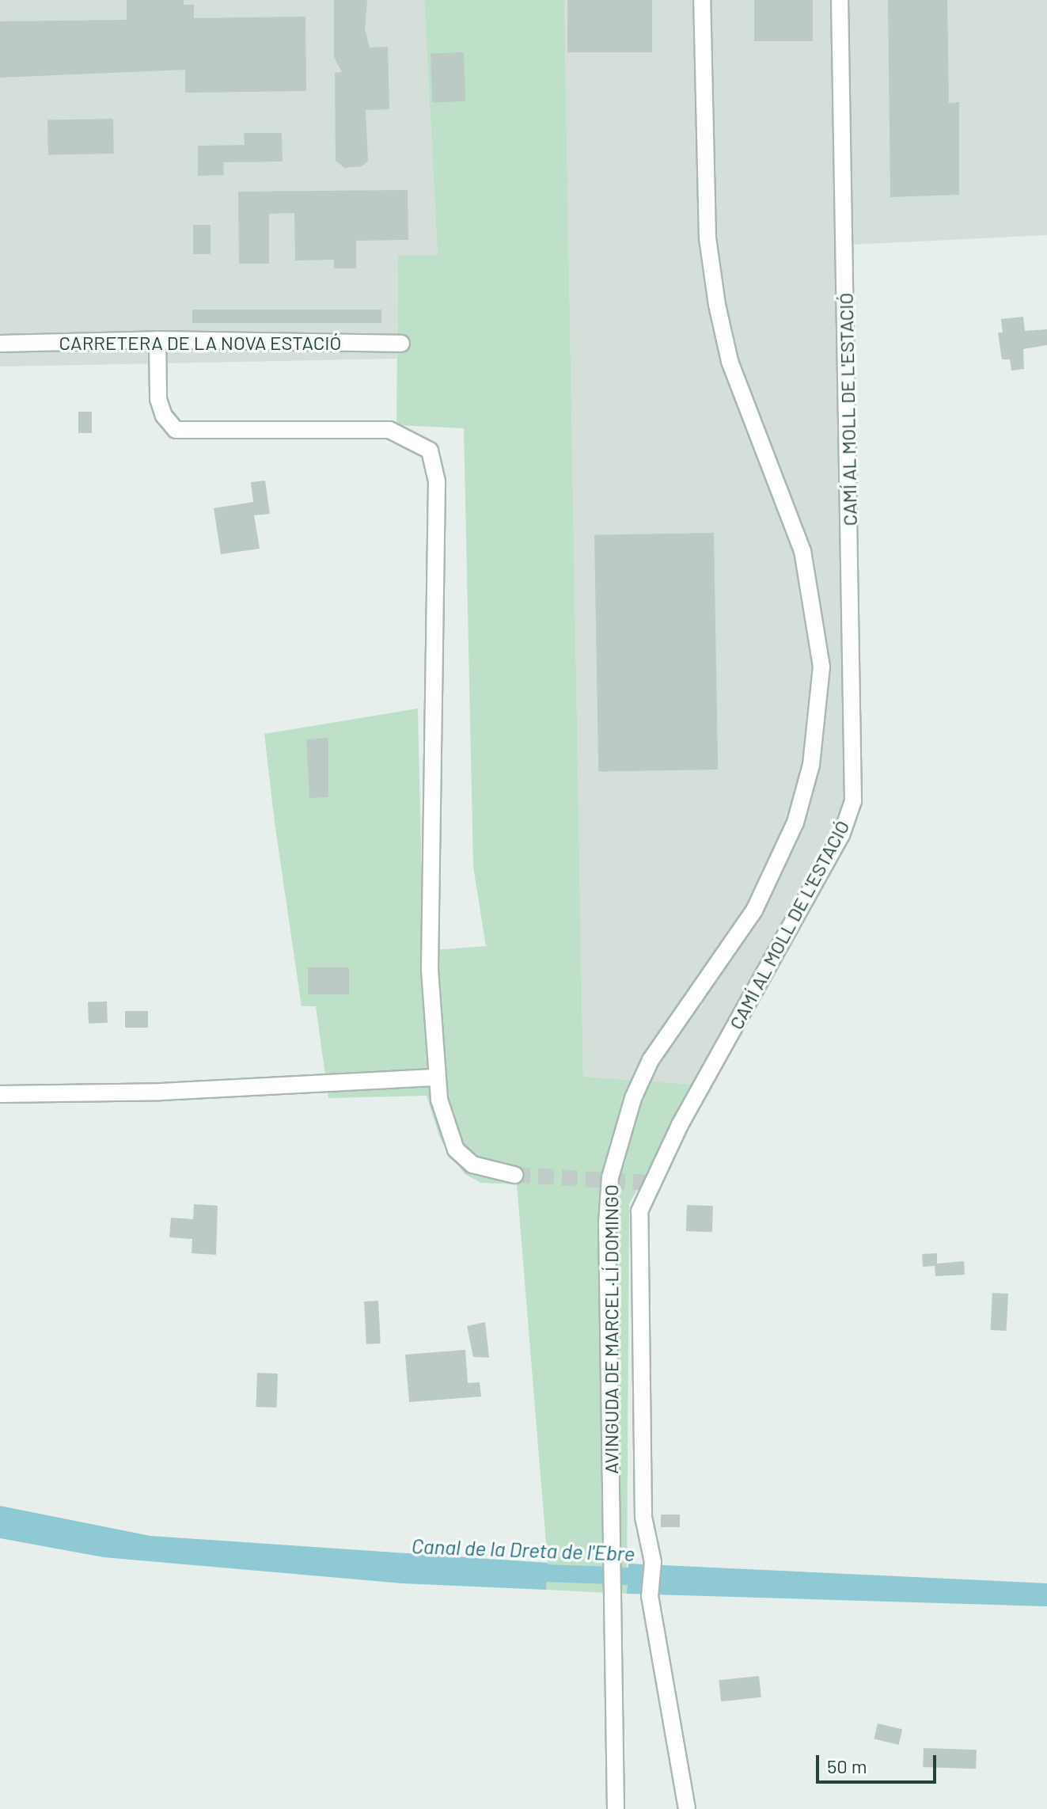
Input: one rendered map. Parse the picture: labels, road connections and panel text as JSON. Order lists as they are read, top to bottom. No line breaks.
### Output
{"streets":{"street":["CARRETERA DE LA NOVA ESTACIÓ","CAMÍ AL MOLL DE L'ESTACIÓ","AVINGUDA DE MARCEL·LÍ DOMINGO"]},"water":["Canal de la Dreta de l'Ebre"],"scale_bar":"50 m"}
